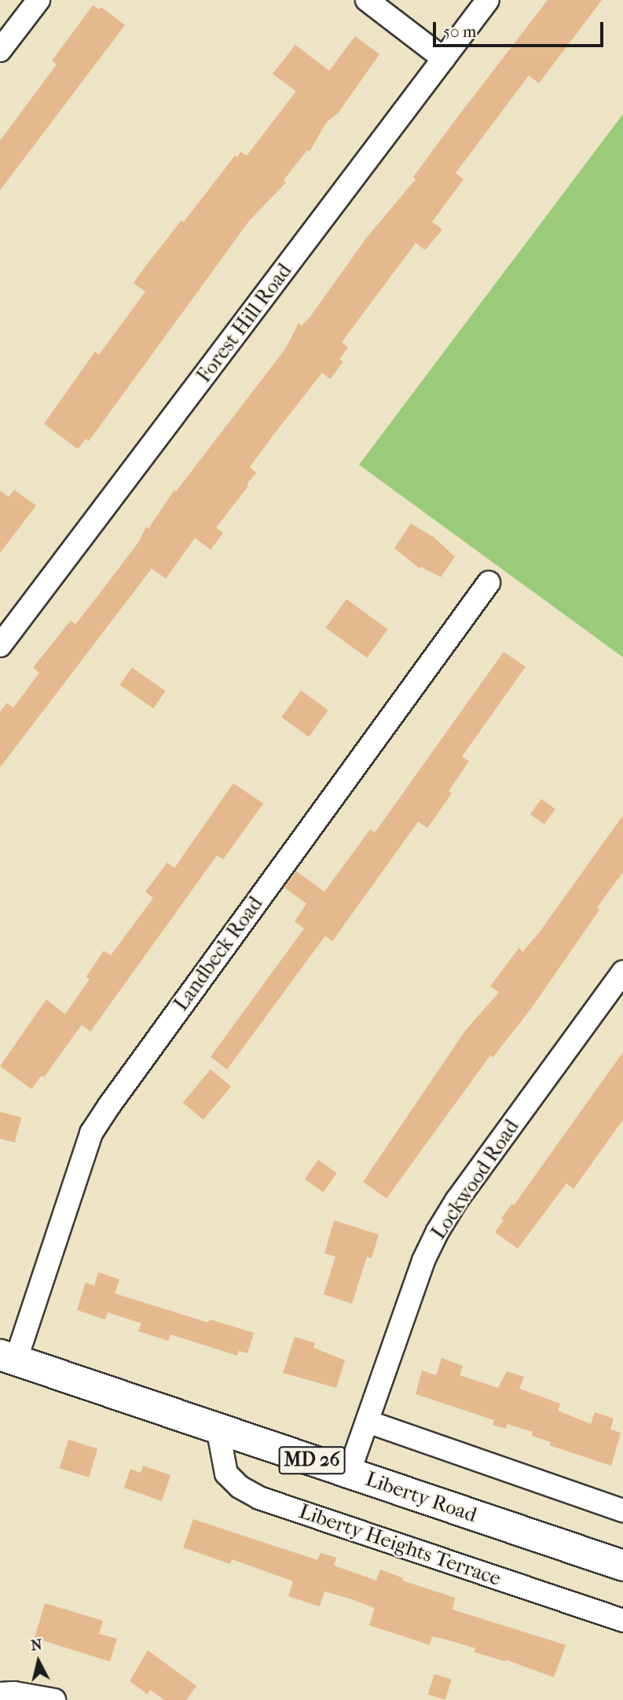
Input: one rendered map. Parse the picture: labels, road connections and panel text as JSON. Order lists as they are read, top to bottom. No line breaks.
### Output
{"streets":{"main road":["MD 26","Liberty Road"],"street":["Forest Hill Road","Landbeck Road","Lockwood Road","Liberty Heights Terrace"]},"crossings":[["Landbeck Road","Liberty Road"],["Lockwood Road","Liberty Road"],["Liberty Road","Liberty Heights Terrace"]],"scale_bar":"50 m","north":"top"}
